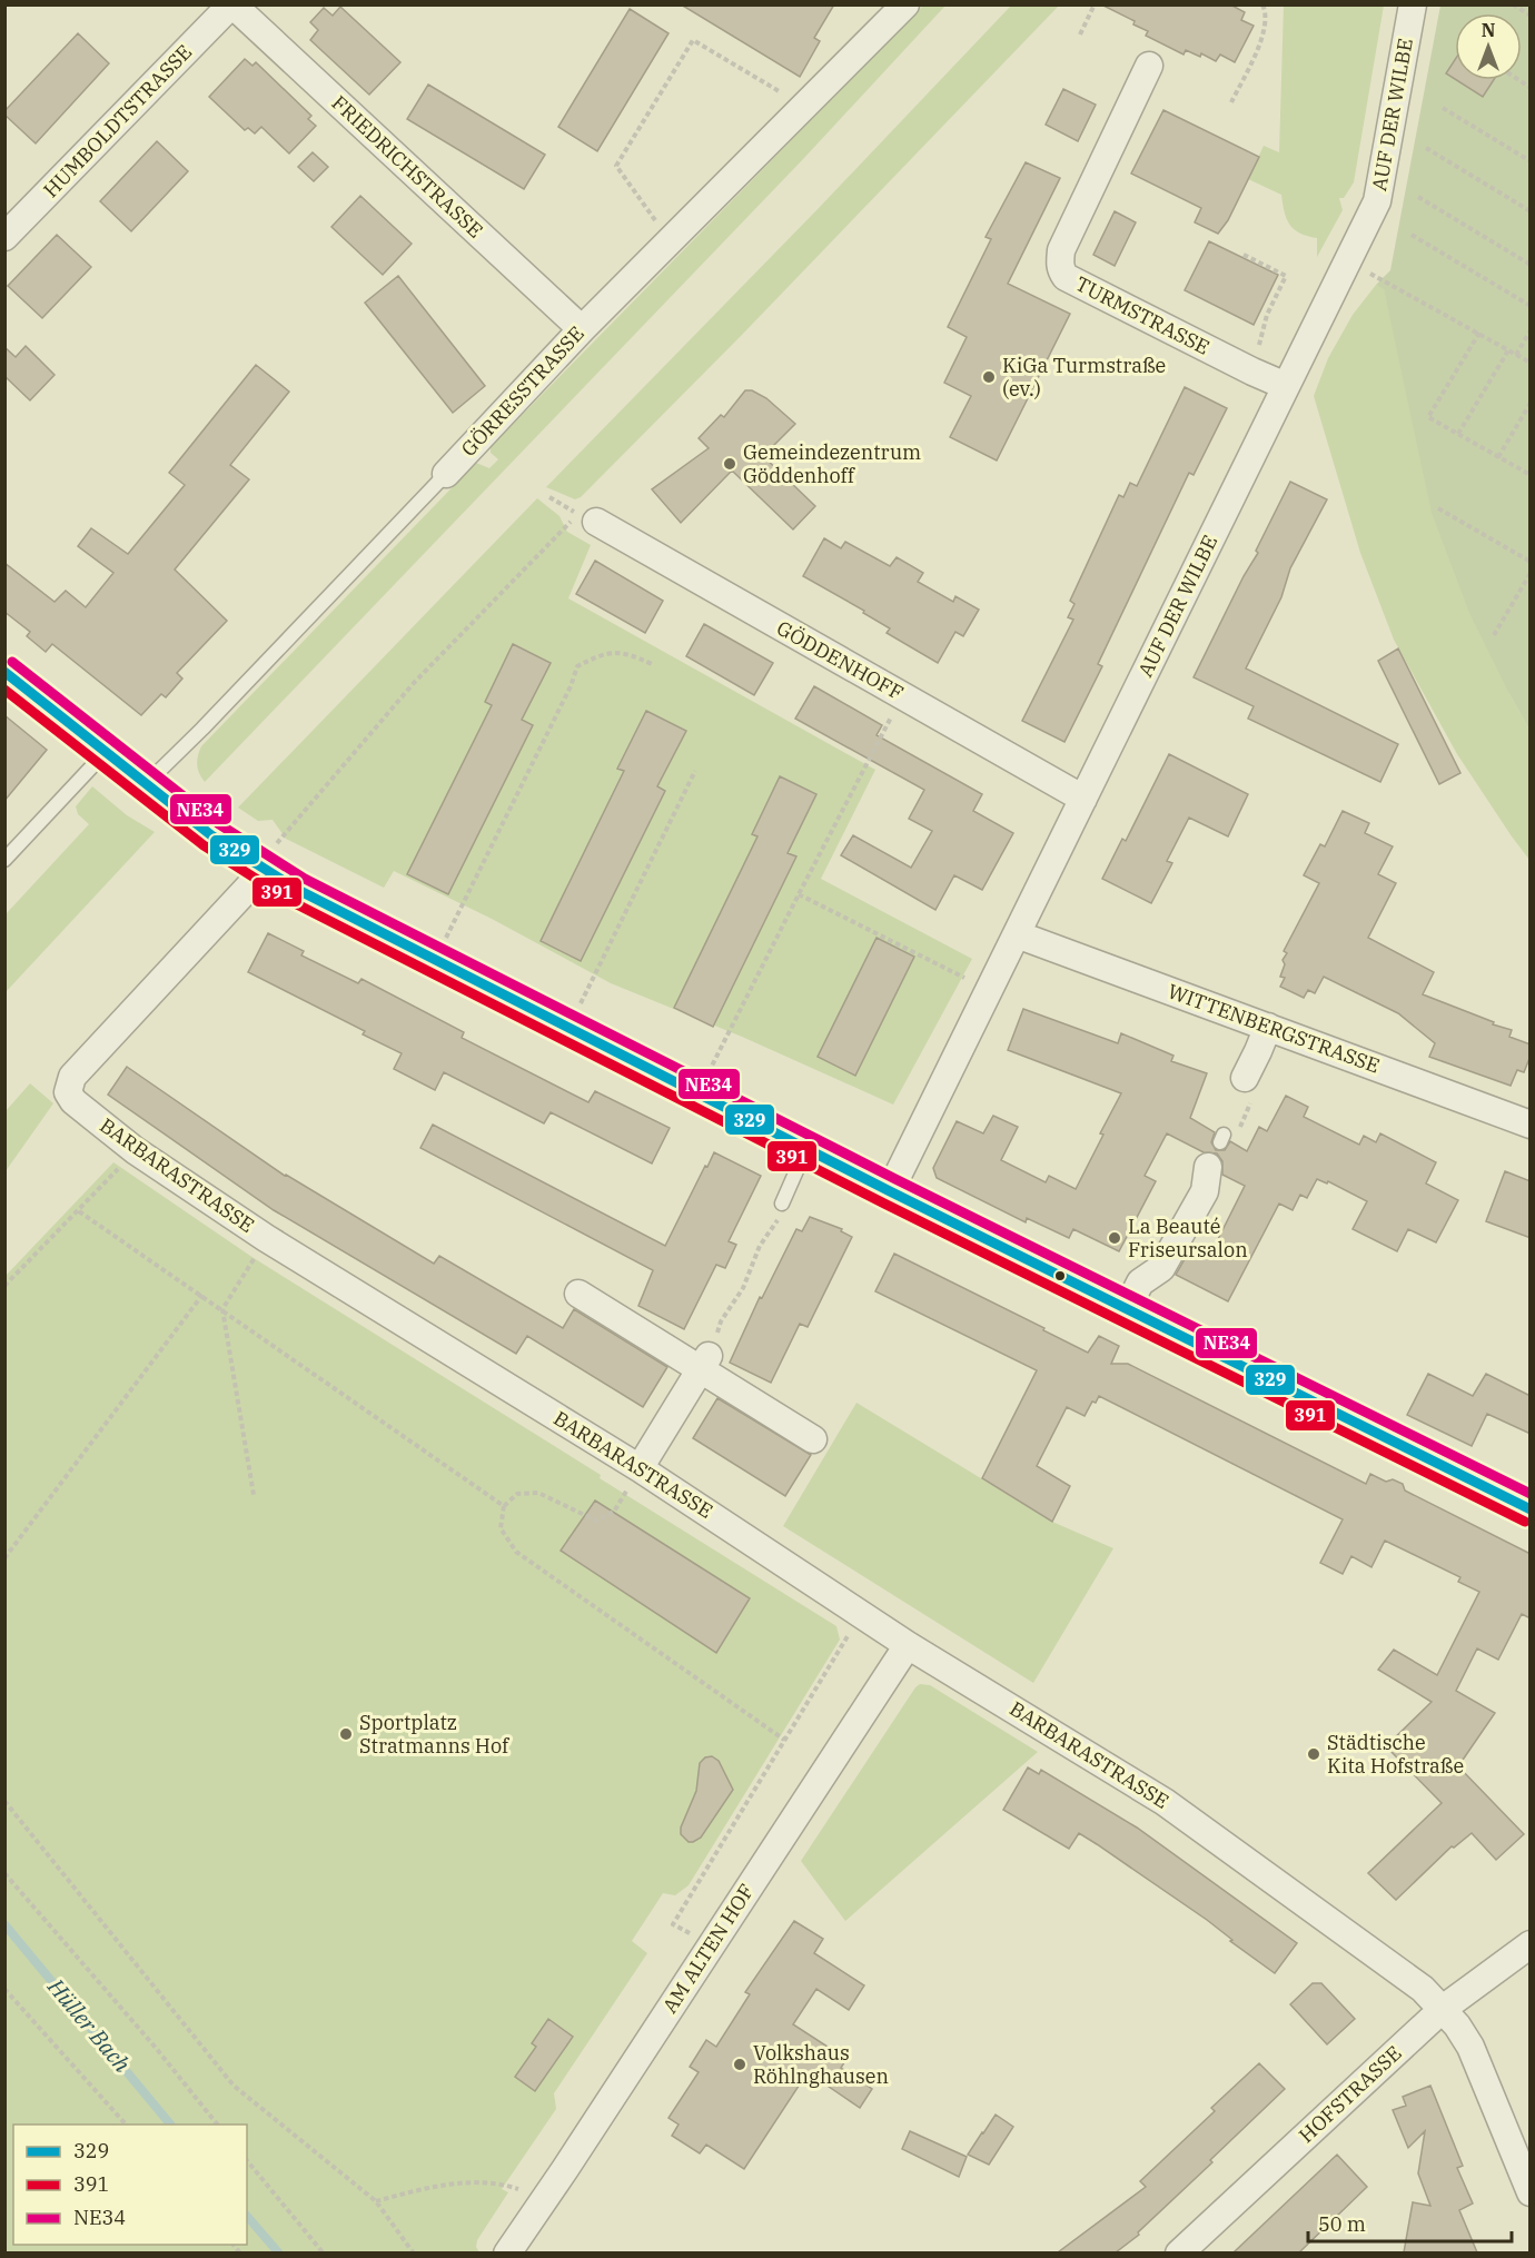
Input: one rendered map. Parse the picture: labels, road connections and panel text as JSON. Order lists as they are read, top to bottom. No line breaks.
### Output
{"streets":{"street":["AUF DER WILBE","HUMBOLDTSTRASSE","FRIEDRICHSTRASSE","TURMSTRASSE","GÖRRESSTRASSE","GÖDDENHOFF","WITTENBERGSTRASSE","BARBARASTRASSE","AM ALTEN HOF","HOFSTRASSE"]},"crossings":[["AUF DER WILBE","TURMSTRASSE"],["AUF DER WILBE","GÖDDENHOFF"],["AUF DER WILBE","WITTENBERGSTRASSE"],["HUMBOLDTSTRASSE","FRIEDRICHSTRASSE"],["FRIEDRICHSTRASSE","GÖRRESSTRASSE"],["BARBARASTRASSE","AM ALTEN HOF"],["BARBARASTRASSE","HOFSTRASSE"]],"water":["Hüller Bach"],"places":["KiGa Turmstraße (ev.)","Gemeindezentrum Göddenhoff","La Beauté Friseursalon","Sportplatz Stratmanns Hof","Städtische Kita Hofstraße","Volkshaus Röhlnghausen"],"lines":["transit line NE34","transit line 329","transit line 391"],"legend":["329","391","NE34"],"scale_bar":"50 m","north":"top"}
